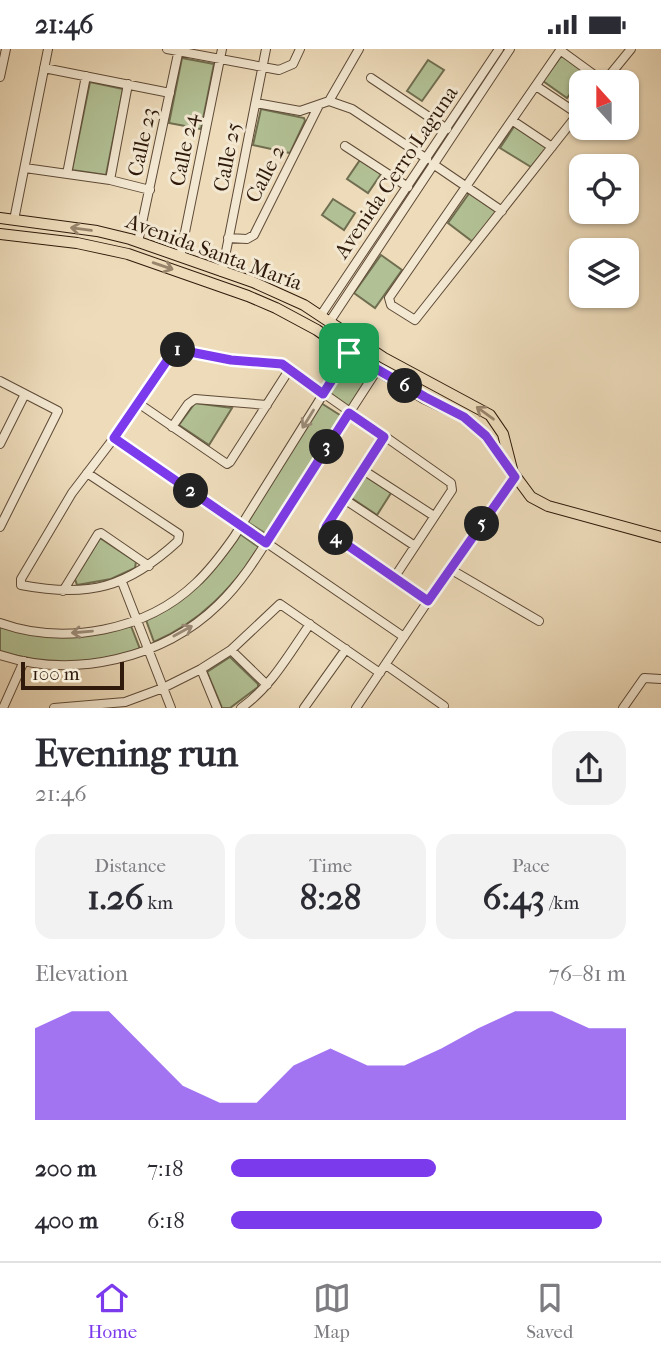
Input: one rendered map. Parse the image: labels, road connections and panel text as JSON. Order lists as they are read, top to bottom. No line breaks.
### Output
{"streets":{"main road":["Avenida Santa María"],"street":["Calle 23","Calle 24","Calle 25","Avenida Cerro Laguna","Calle 2"]},"crossings":[["Calle 23","Avenida Santa María"],["Calle 24","Avenida Santa María"],["Calle 25","Calle 2"],["Calle 25","Avenida Santa María"],["Avenida Cerro Laguna","Avenida Santa María"]],"scale_bar":"100 m","north":"top","page":{"status":"21:46","pins":["1","6","3","2","5","4"],"scale":"100 m","heading":["Evening run","21:46"],"stats":[["Distance","1.26 km"],["Time","8:28"],["Pace","6:43 /km"]],"chart":["Elevation","76–81 m"],"list":[{"name":"200 m","note":"7:18"},{"name":"400 m","note":"6:18"}],"tabs":["Home","Map","Saved"]}}
